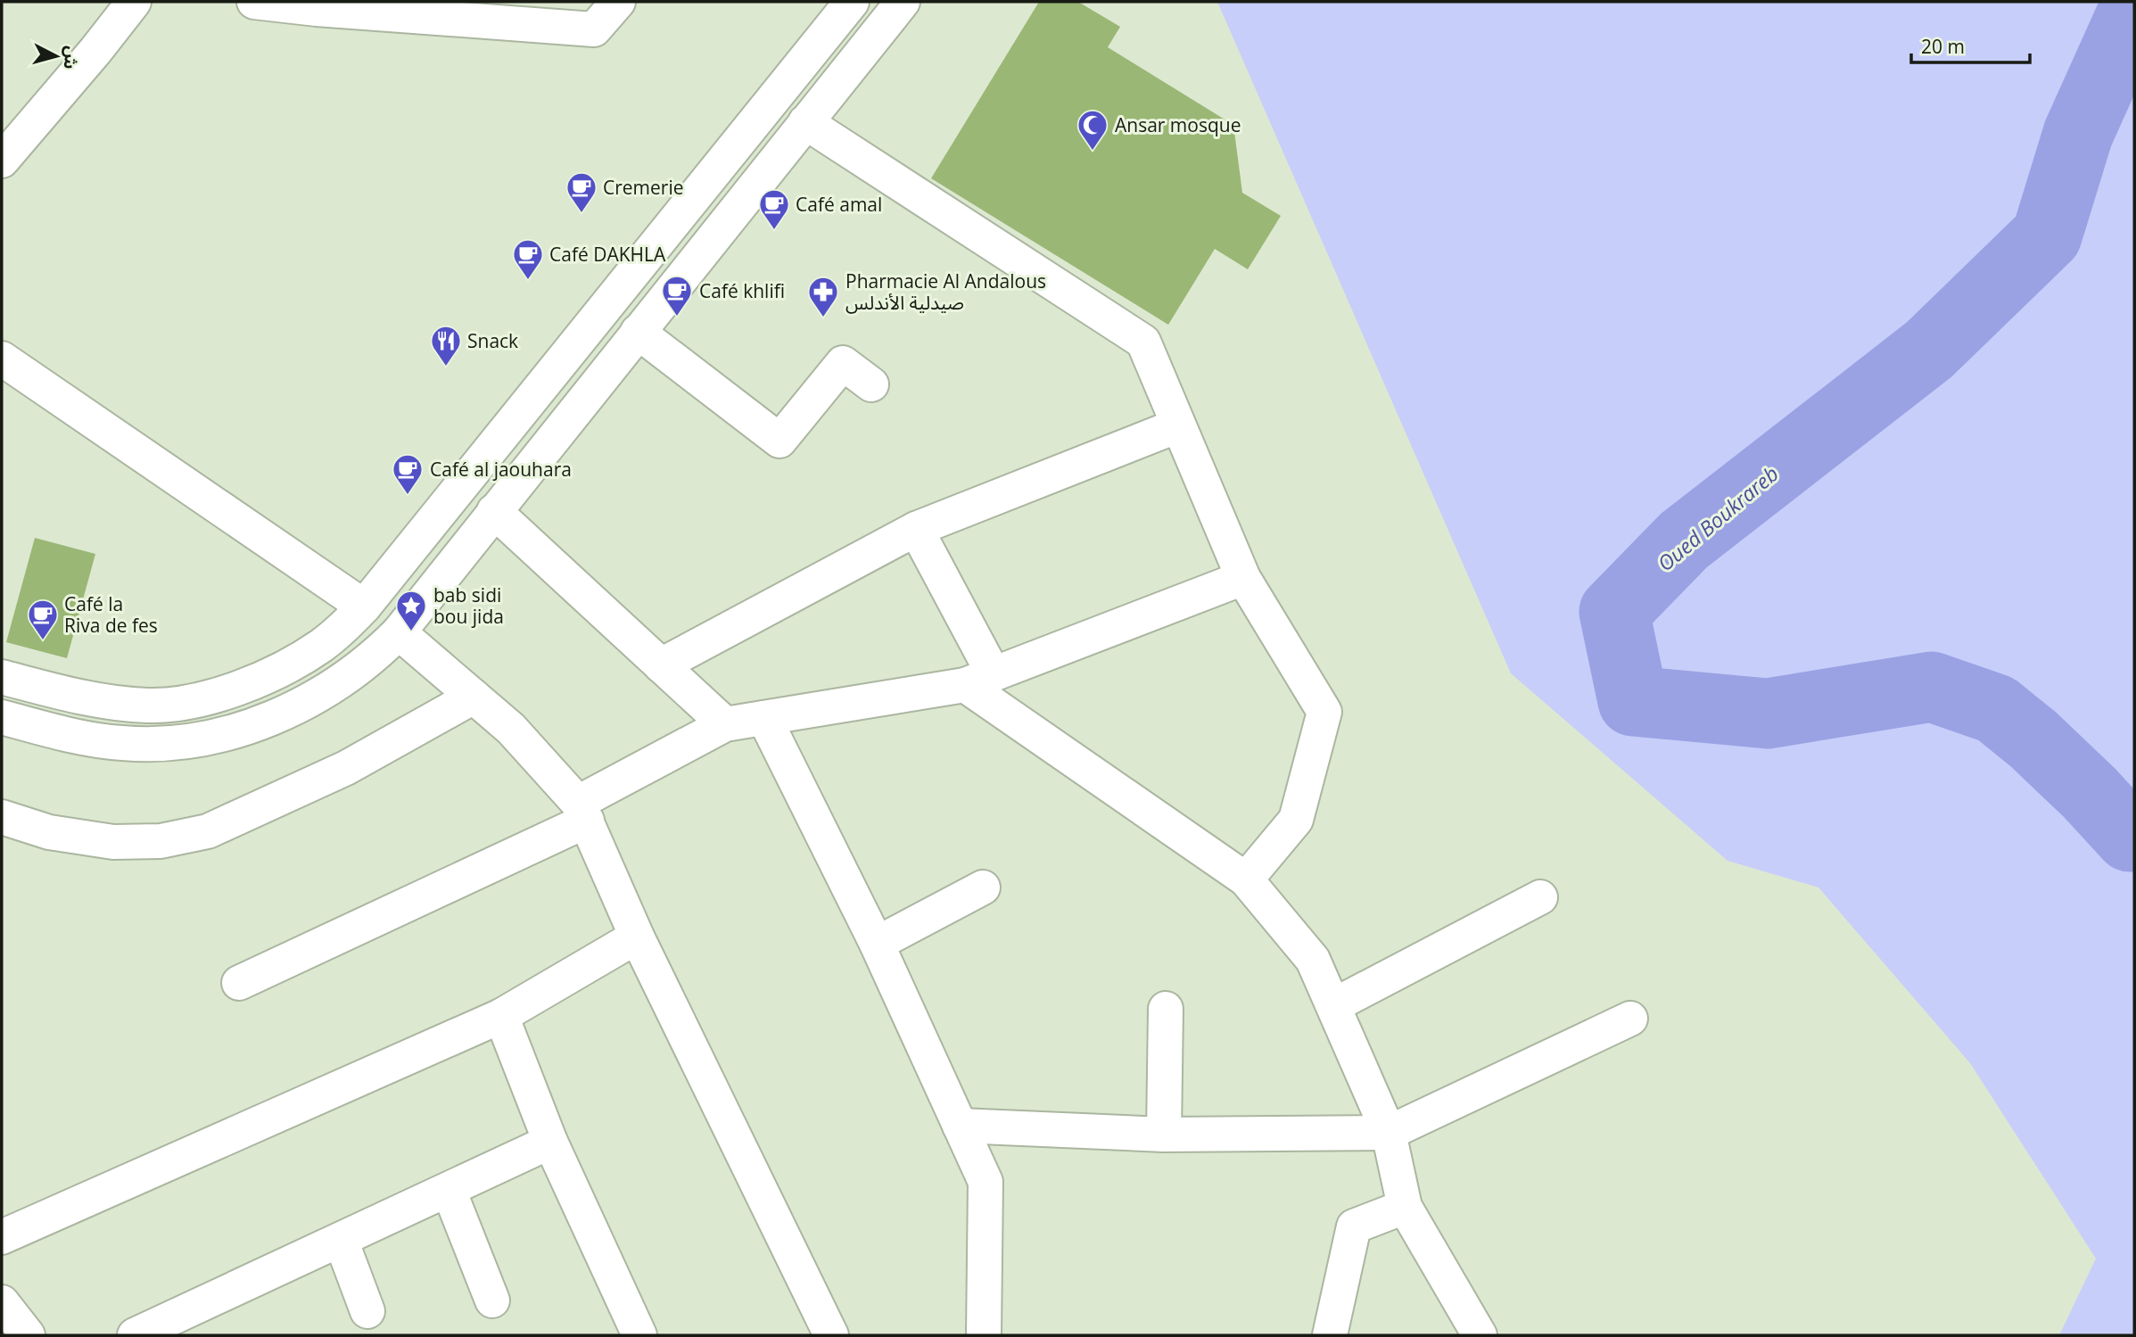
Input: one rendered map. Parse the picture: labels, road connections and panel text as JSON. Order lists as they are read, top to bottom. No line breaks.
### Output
{"water":["Oued Boukrareb"],"places":{"mosque":["Ansar mosque"],"cafe":["Cremerie","Café amal","Café DAKHLA","Café khlifi","Café al jaouhara","Café la Riva de fes"],"pharmacy":["Pharmacie Al Andalous صيدلية الأندلس"],"restaurant":["Snack"],"place":["bab sidi bou jida"]},"scale_bar":"20 m","north":"right"}
